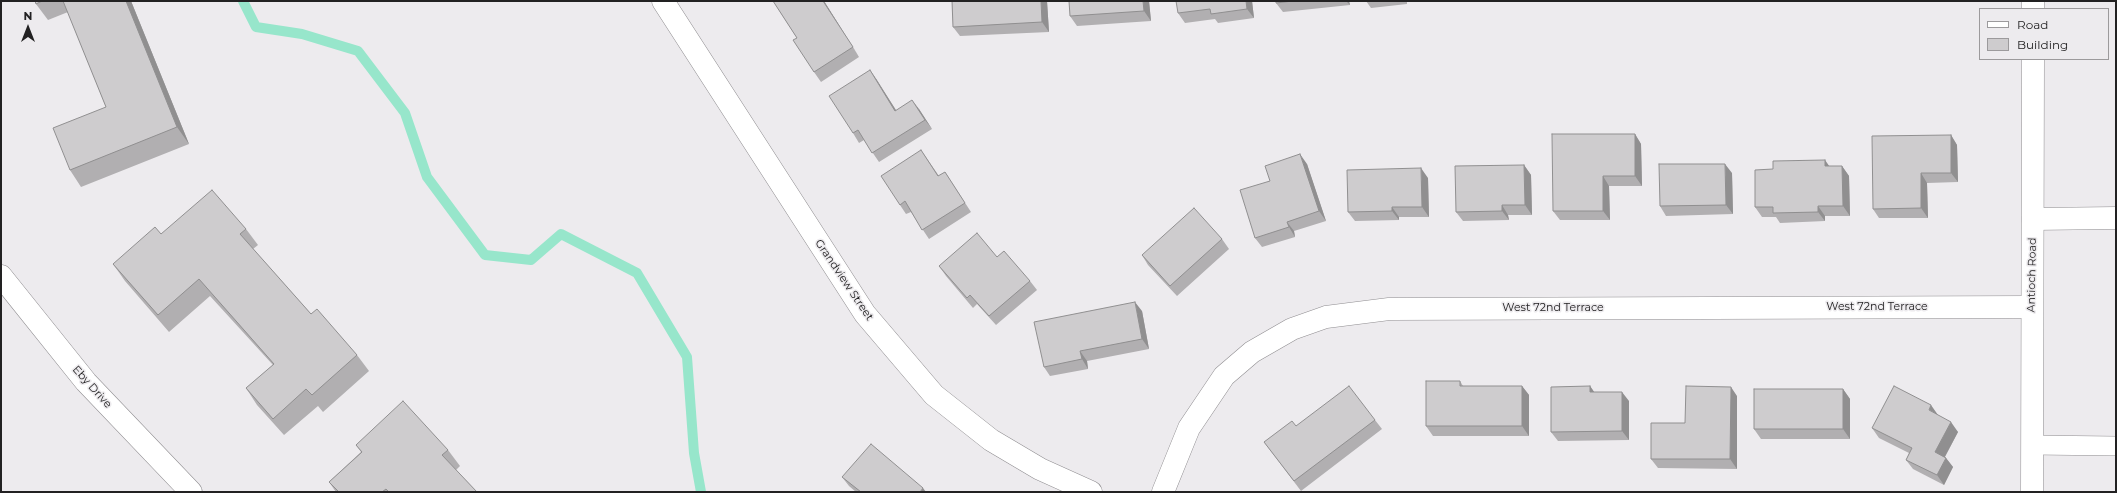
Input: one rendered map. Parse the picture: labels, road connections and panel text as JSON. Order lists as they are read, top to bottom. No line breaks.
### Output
{"streets":{"street":["Antioch Road","Grandview Street","West 72nd Terrace","Eby Drive"]},"crossings":[["Antioch Road","West 72nd Terrace"]],"legend":["Road","Building"],"north":"top"}
